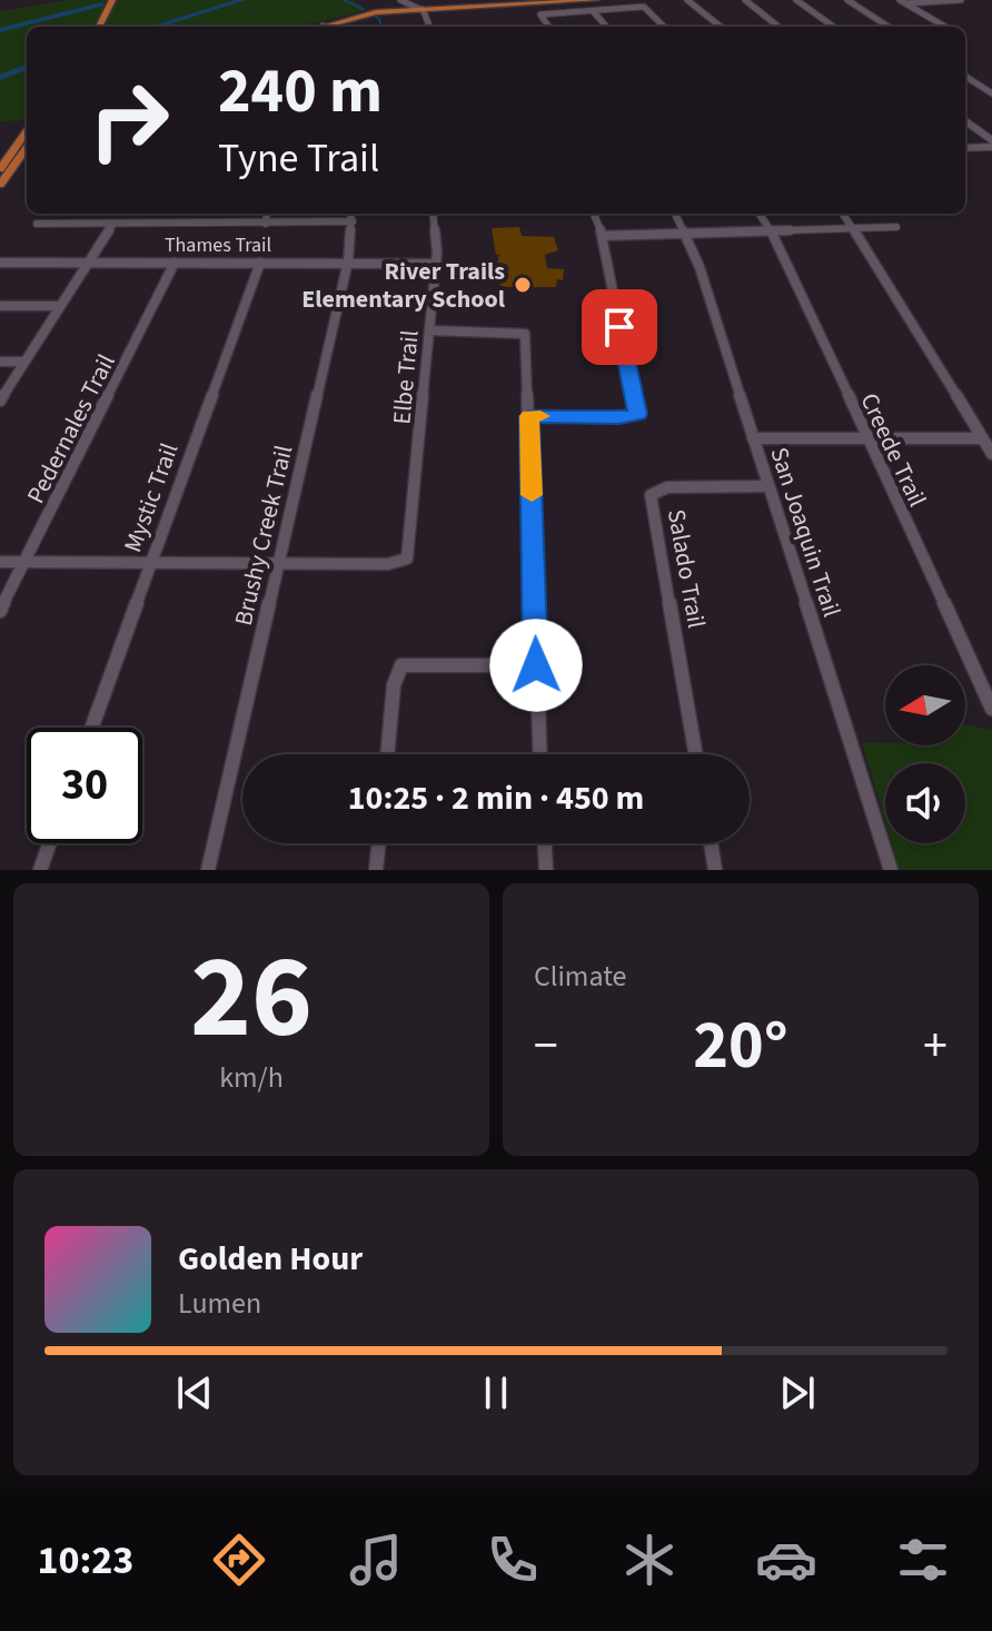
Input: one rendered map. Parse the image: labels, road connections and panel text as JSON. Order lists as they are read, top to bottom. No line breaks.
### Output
{"streets":{"street":["Thames Trail","Elbe Trail","Pedernales Trail","Creede Trail","Mystic Trail","San Joaquin Trail","Brushy Creek Trail","Salado Trail"]},"crossings":[["Thames Trail","Elbe Trail"],["Thames Trail","Pedernales Trail"],["Thames Trail","Mystic Trail"],["Thames Trail","Brushy Creek Trail"],["Elbe Trail","Brushy Creek Trail"],["San Joaquin Trail","Salado Trail"]],"places":["River Trails Elementary School"],"north":"left","page":{"turn":["240 m","Tyne Trail"],"limit":"30","trip":"10:25 · 2 min · 450 m","tile":[["26","km/h"],"Climate"],"heat":["−","20°","+"],"song":["Golden Hour","Lumen"],"tabs":"10:23"}}
